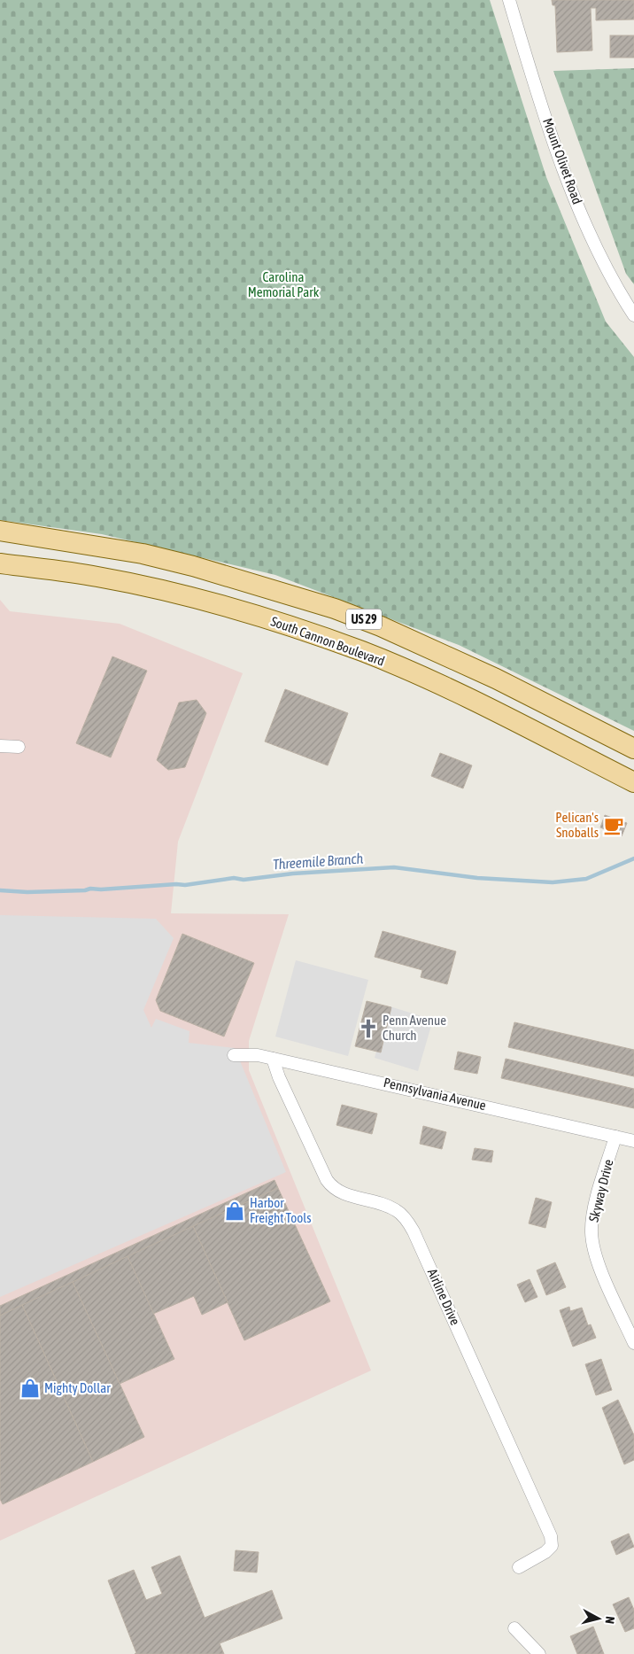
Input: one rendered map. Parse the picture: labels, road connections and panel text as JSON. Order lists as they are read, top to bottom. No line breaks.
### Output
{"streets":{"main road":["US 29","South Cannon Boulevard"],"street":["Mount Olivet Road","Pennsylvania Avenue","Skyway Drive","Airline Drive"]},"crossings":[["Pennsylvania Avenue","Skyway Drive"],["Pennsylvania Avenue","Airline Drive"]],"water":["Threemile Branch"],"parks":["Carolina Memorial Park"],"places":{"cafe":["Pelican's Snoballs"],"church":["Penn Avenue Church"],"shop":["Harbor Freight Tools","Mighty Dollar"]},"north":"right"}
